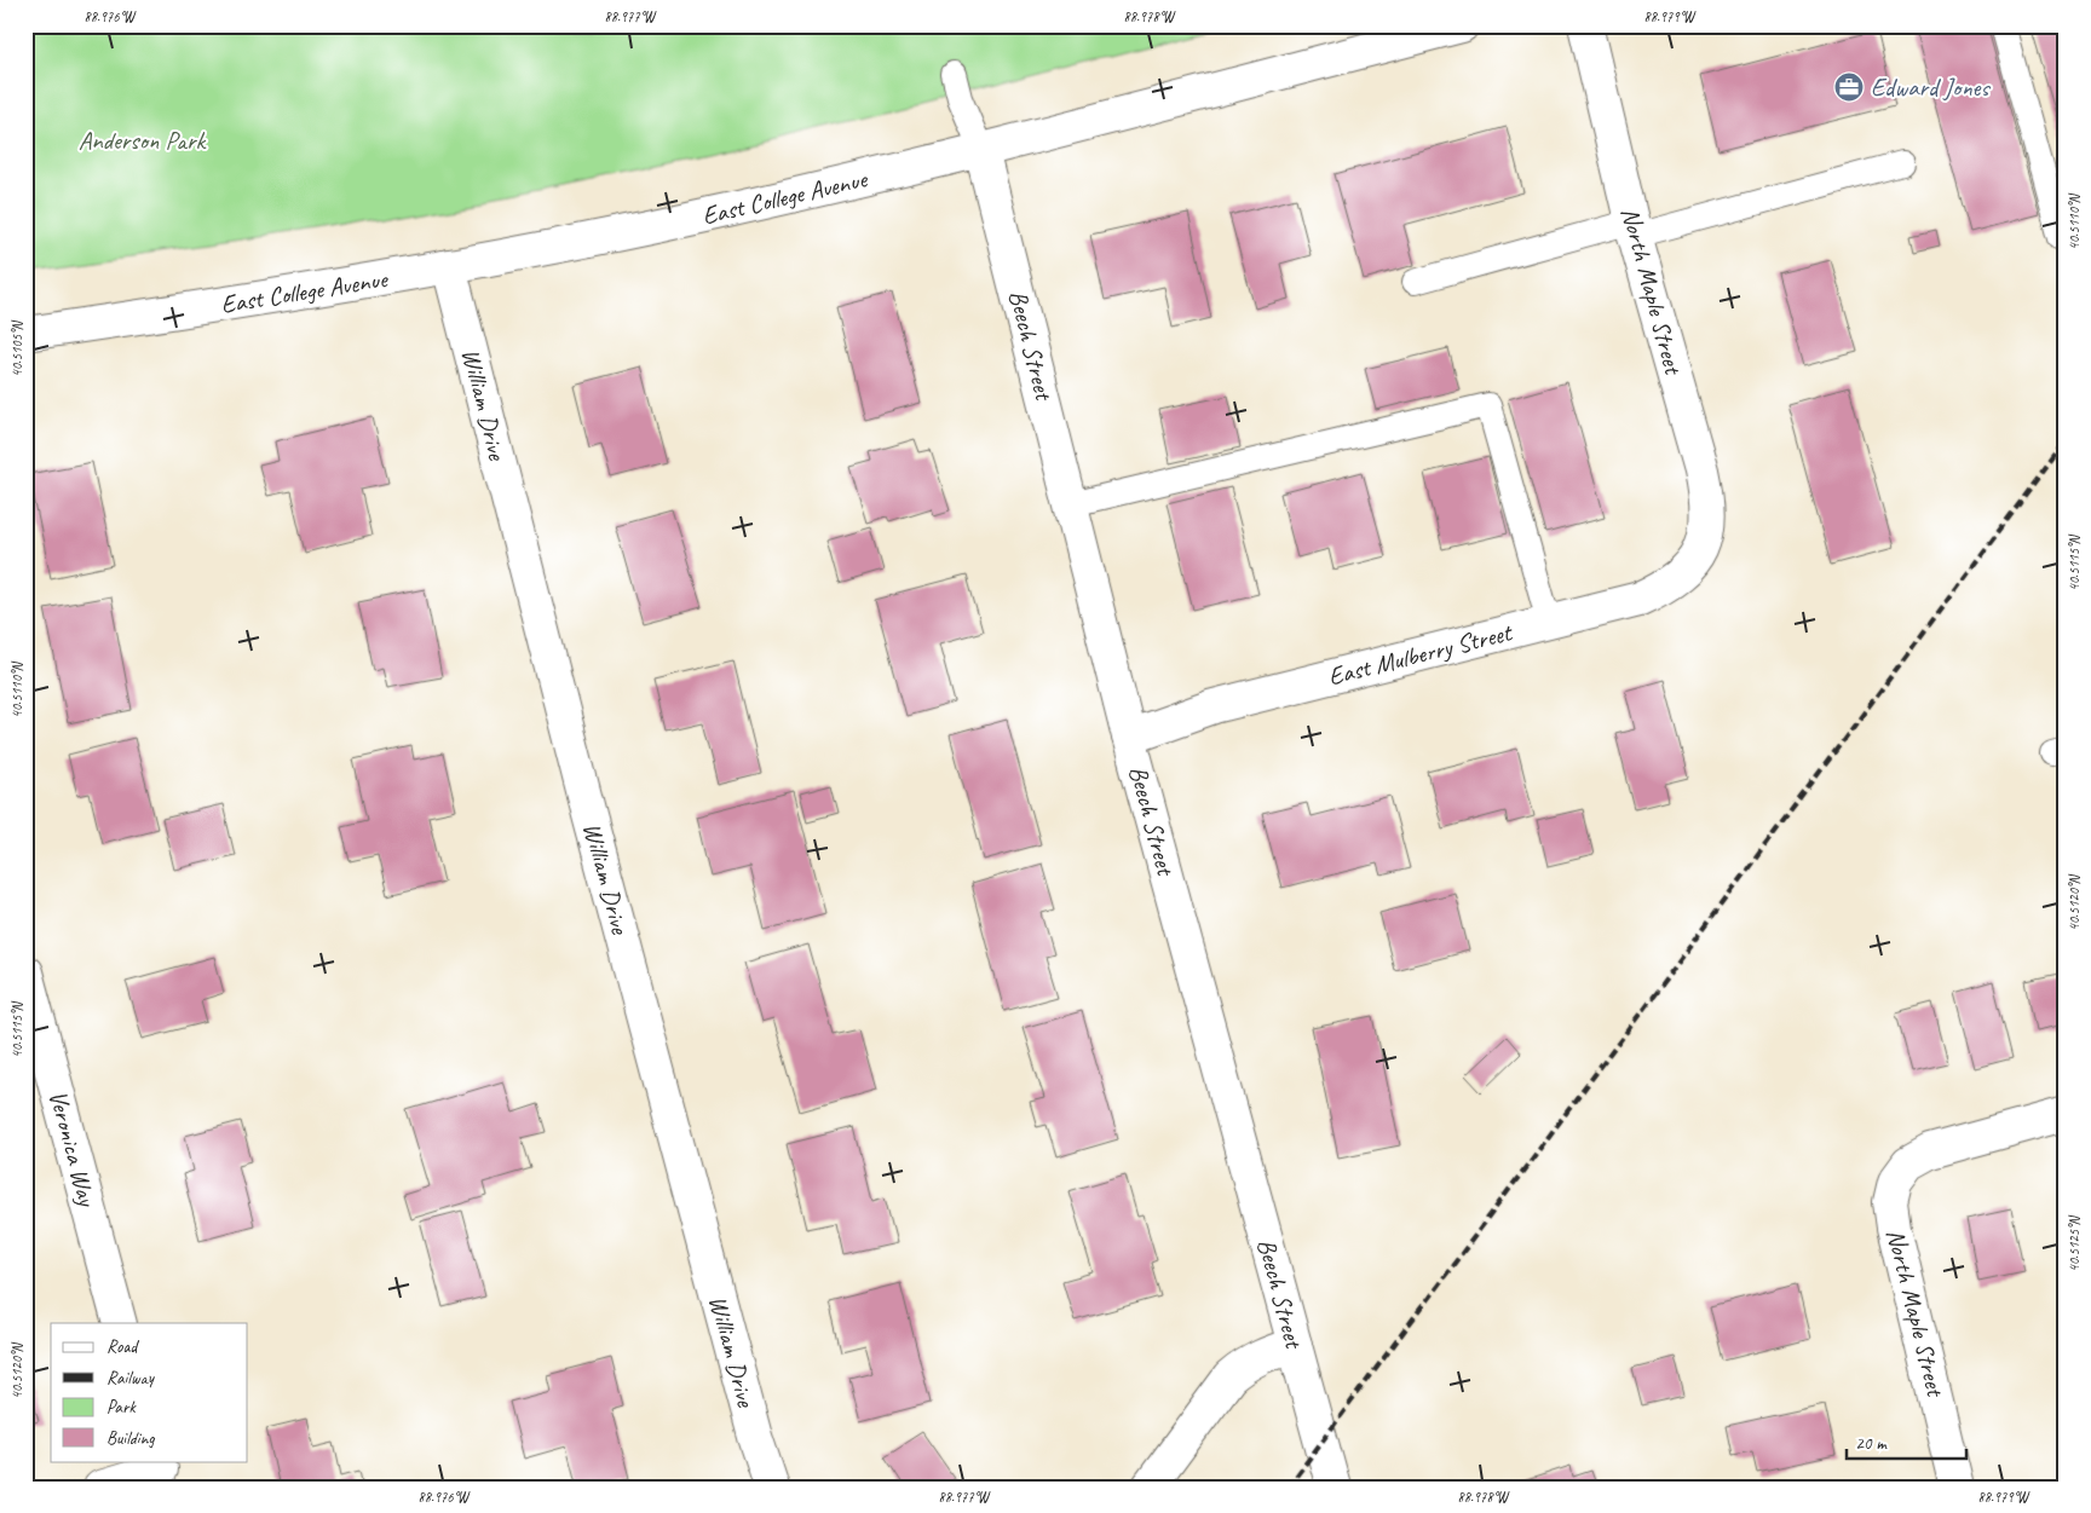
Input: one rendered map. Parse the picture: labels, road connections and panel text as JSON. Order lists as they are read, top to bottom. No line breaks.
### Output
{"streets":{"street":["East College Avenue","North Maple Street","Beech Street","William Drive","East Mulberry Street","Veronica Way"]},"crossings":[["East College Avenue","Beech Street"],["East College Avenue","William Drive"],["North Maple Street","East Mulberry Street"],["Beech Street","East Mulberry Street"]],"parks":["Anderson Park"],"places":{"office":["Edward Jones"]},"legend":["Road","Railway","Park","Building"],"scale_bar":"20 m","coordinates":["88.976°W","88.977°W","88.978°W","88.979°W","40.5110°N","40.5105°N","40.5115°N","40.5120°N","40.5125°N"]}
